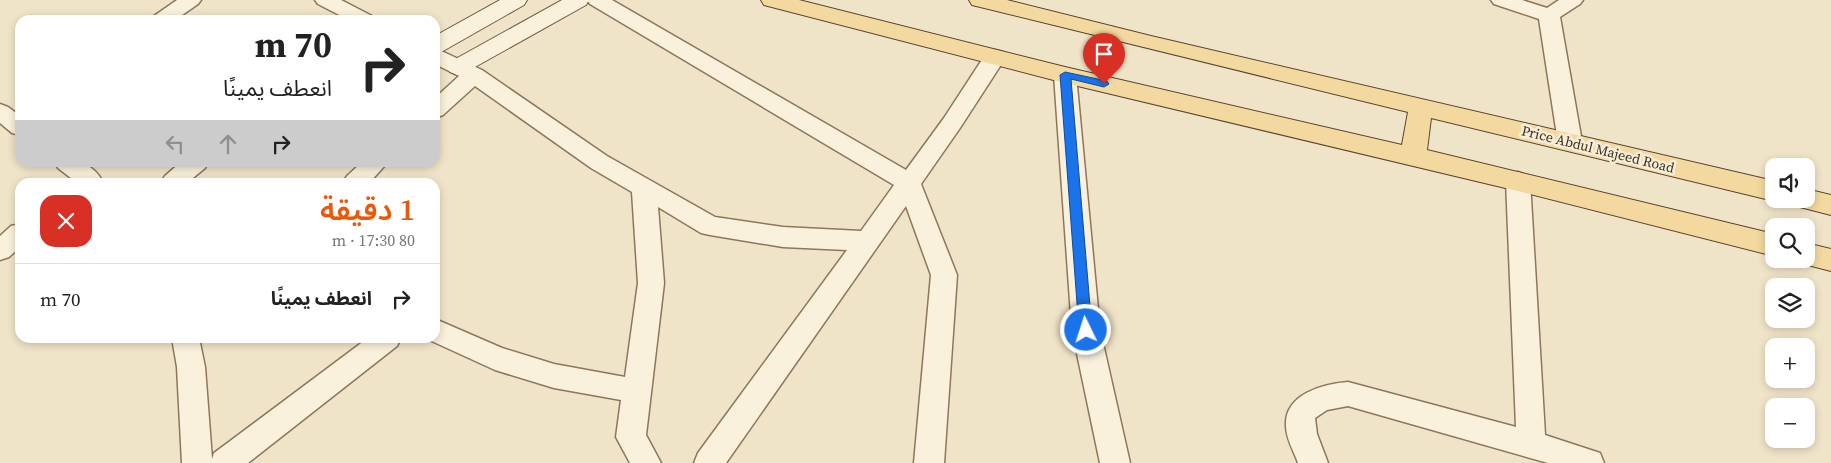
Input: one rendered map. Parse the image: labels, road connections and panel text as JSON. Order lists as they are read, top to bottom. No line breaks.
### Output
{"streets":{"main road":["Price Abdul Majeed Road"]},"page":{"turn":["70 m","انعطف يمينًا"],"map_buttons":["+","−"],"heading":["1 دقيقة","80 m · 17:30"],"list":[{"name":"انعطف يمينًا","value":"70 m"}]}}
